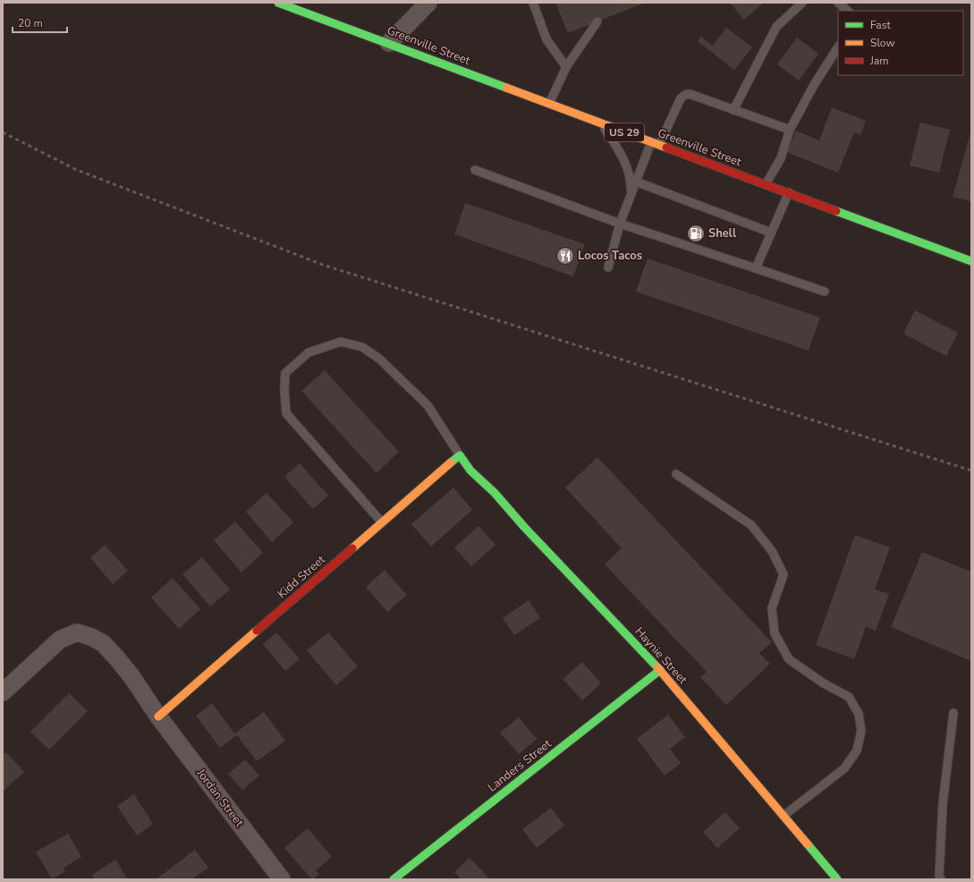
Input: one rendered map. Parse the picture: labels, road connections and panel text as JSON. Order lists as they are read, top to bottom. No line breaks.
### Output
{"streets":{"street":["Greenville Street","US 29","Kidd Street","Haynie Street","Landers Street","Jordan Street"]},"crossings":[["Kidd Street","Haynie Street"],["Kidd Street","Jordan Street"],["Haynie Street","Landers Street"]],"places":{"fuel station":["Shell"],"restaurant":["Locos Tacos"]},"legend":["Fast","Slow","Jam"],"scale_bar":"20 m"}
